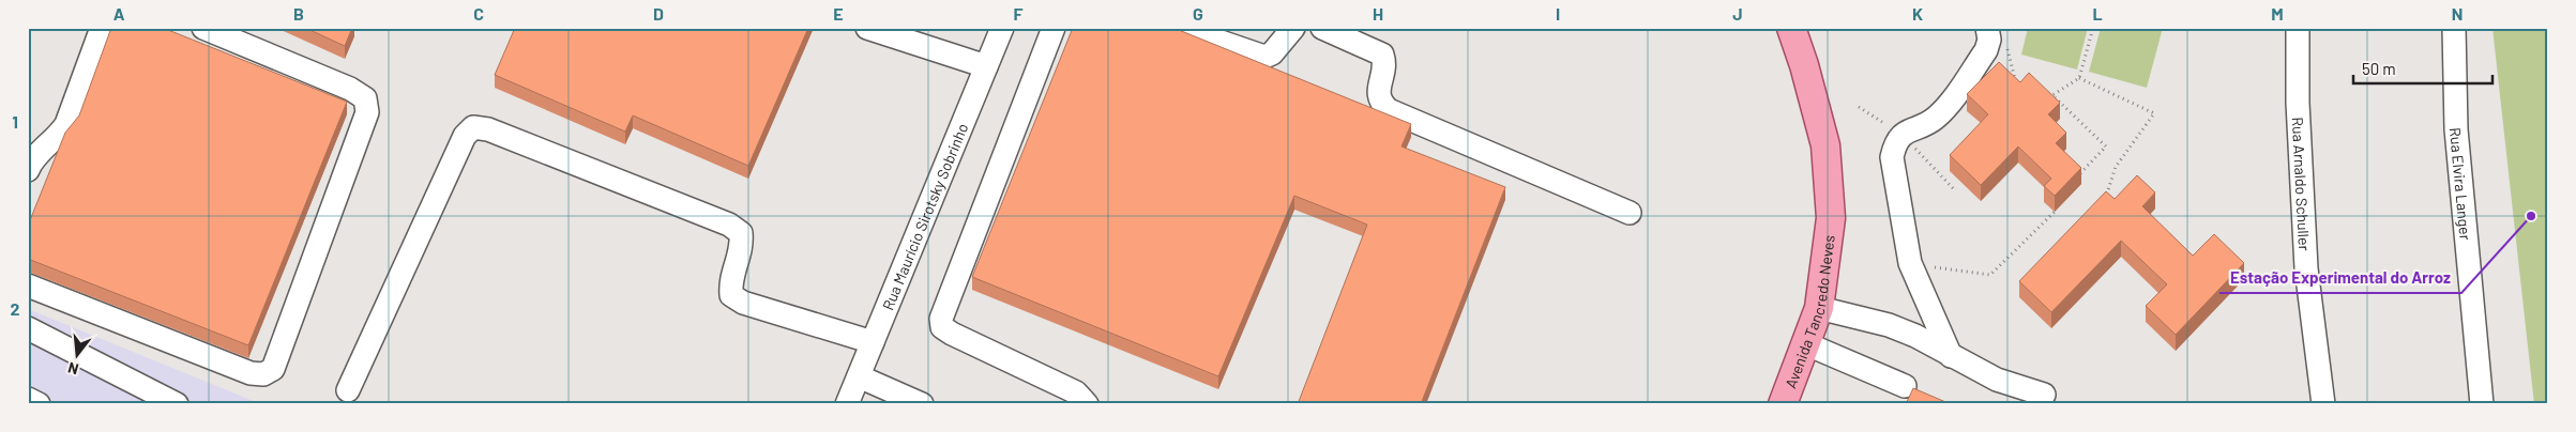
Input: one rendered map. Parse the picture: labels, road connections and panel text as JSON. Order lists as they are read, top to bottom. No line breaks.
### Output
{"streets":{"main road":["Avenida Tancredo Neves"],"street":["Rua Elvira Langer","Rua Arnaldo Schuller","Rua Maurício Sirotsky Sobrinho"]},"places":["Estação Experimental do Arroz"],"scale_bar":"50 m","north":"bottom","grid":{"columns":["A","B","C","D","E","F","G","H","I","J","K","L","M","N"],"rows":["1","2"]}}
